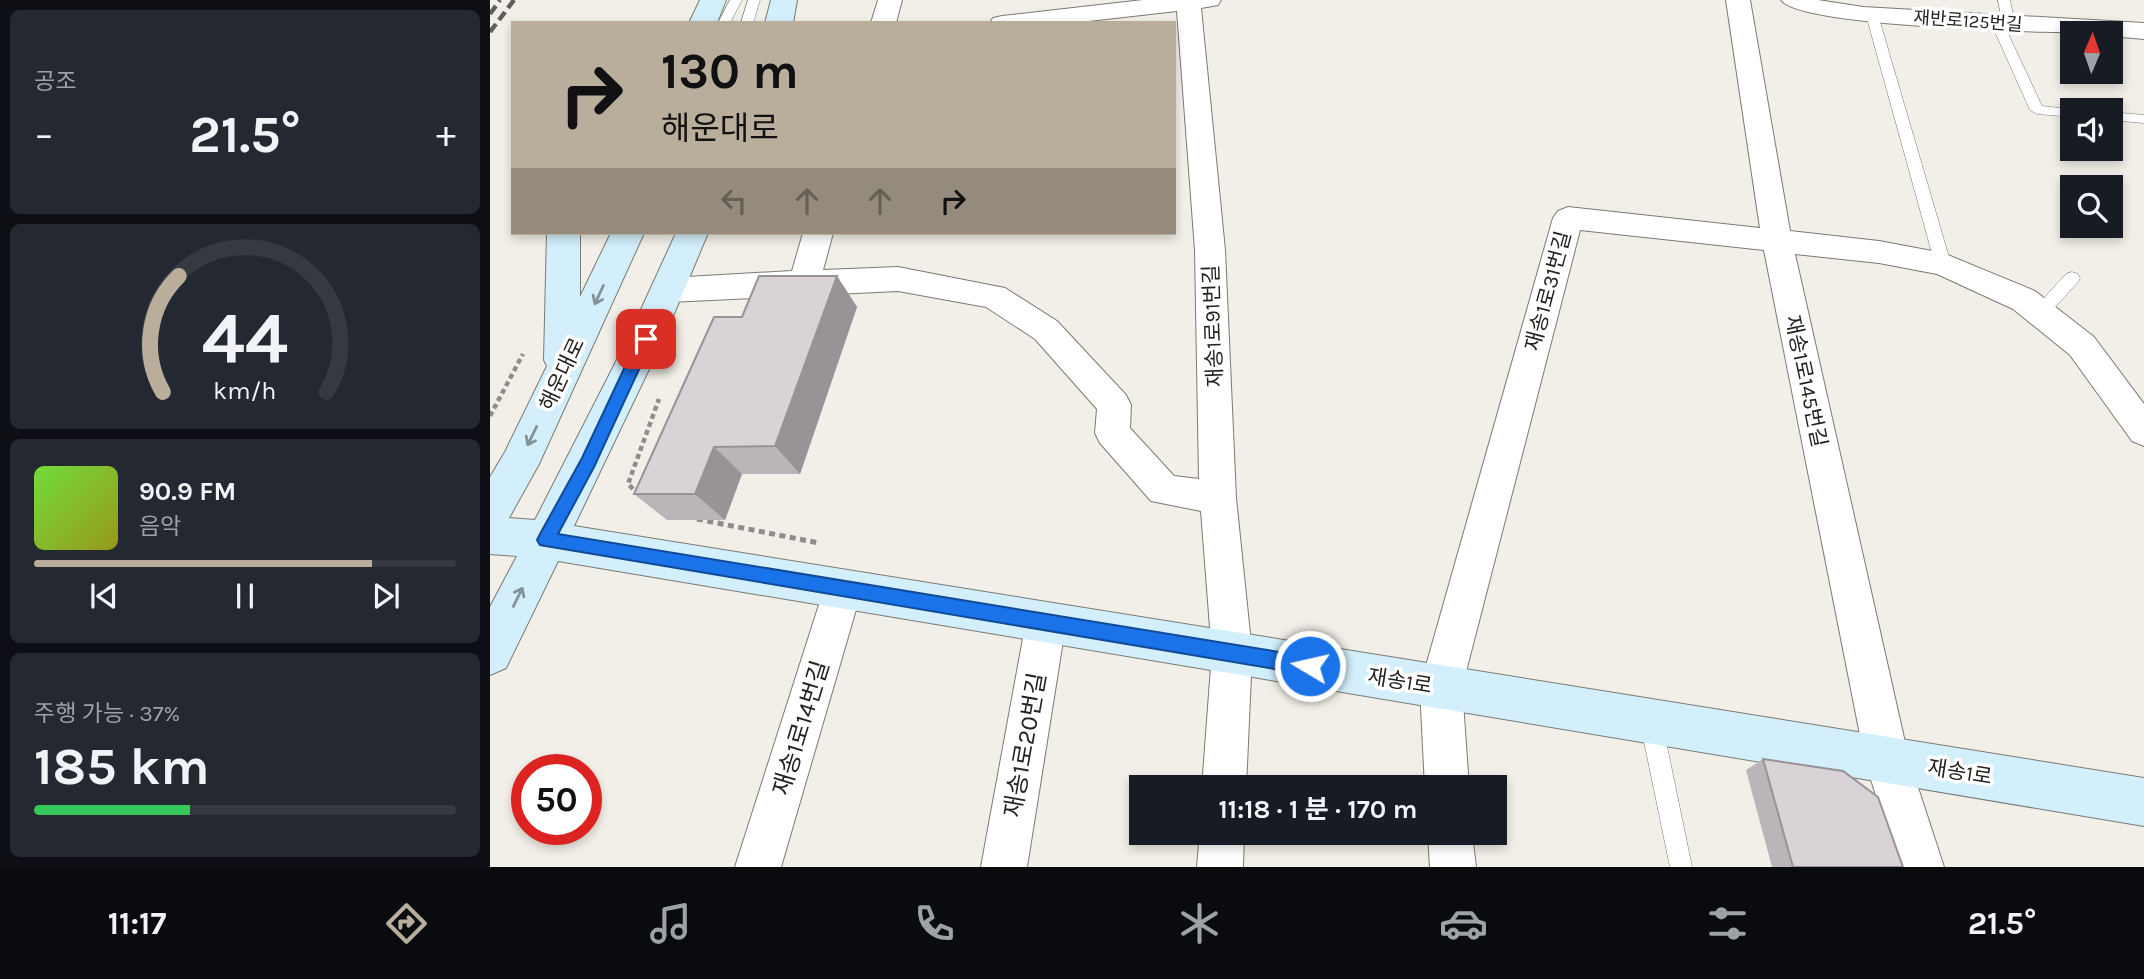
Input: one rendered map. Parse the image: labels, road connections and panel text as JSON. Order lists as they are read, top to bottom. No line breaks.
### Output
{"streets":{"main road":["해운대로","재송1로"],"street":["재반로125번길","재송1로31번길","재송1로91번길","재송1로145번길","재송1로14번길","재송1로20번길"]},"crossings":[["재송1로31번길","재송1로145번길"],["재송1로31번길","재송1로"],["재송1로91번길","재송1로"],["재송1로145번길","재송1로"],["재송1로","재송1로14번길"],["재송1로","재송1로20번길"]],"north":"top","page":{"tile":["공조",["주행 가능 · 37%","185 km"]],"turn":["130 m","해운대로"],"heat":["−","21.5°","+"],"song":["90.9 FM","음악"],"limit":"50","trip":"11:18 · 1 분 · 170 m","tabs":["11:17","21.5°"],"gauge":["44","km/h"]}}
